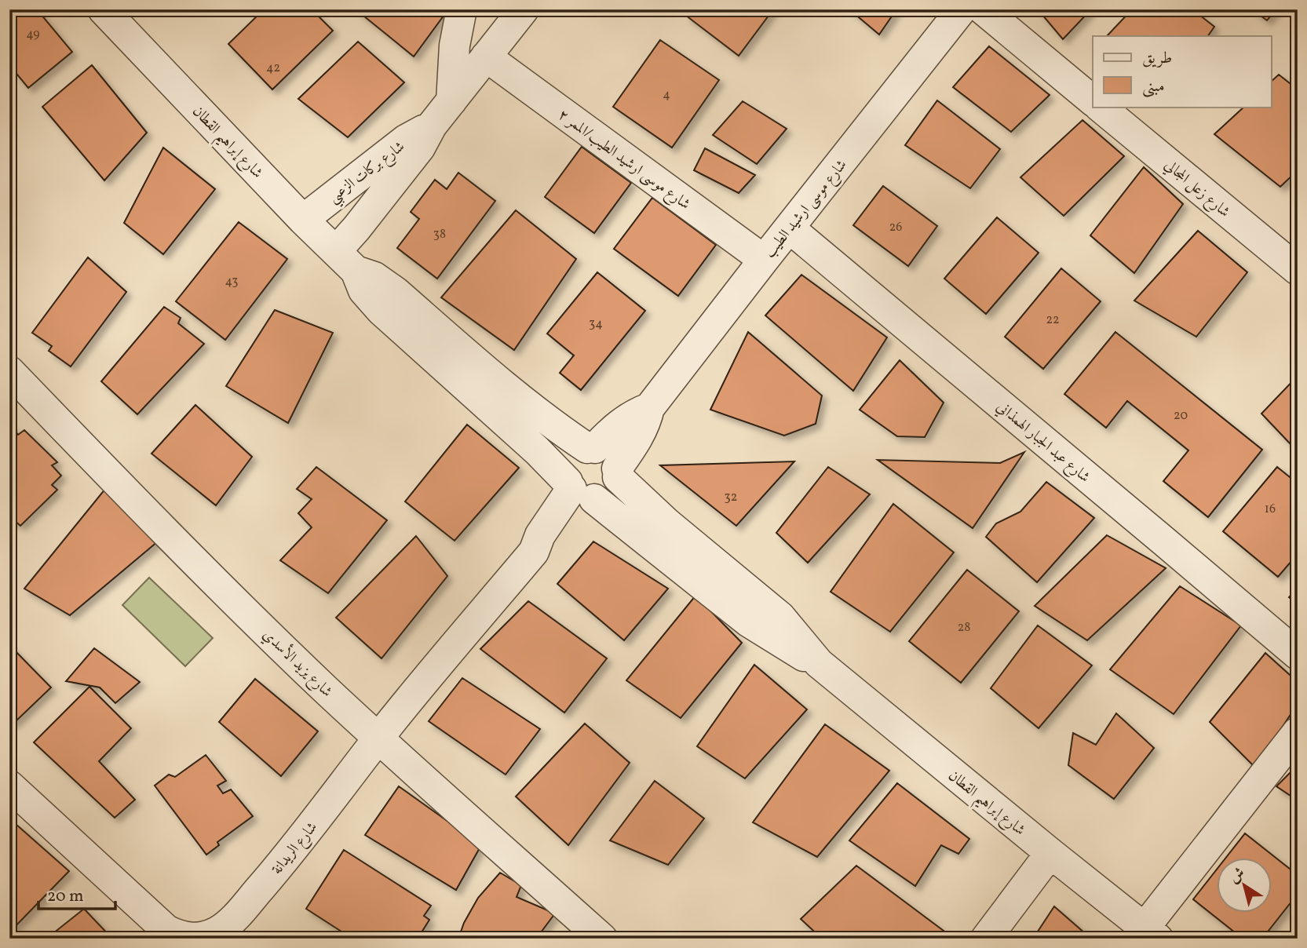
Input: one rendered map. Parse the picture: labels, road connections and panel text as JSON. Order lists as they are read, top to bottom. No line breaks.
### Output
{"streets":{"street":["شارع إبراهيم القطان","شارع موسى ارشيد الطيب/الممر ٢","شارع بركات الزعبي","شارع زعل المجالي","شارع موسى ارشيد الطيب","شارع عبد الجبار الهمذاني","شارع يزيد الأسدي","شارع الريدانة"]},"crossings":[["شارع إبراهيم القطان","شارع بركات الزعبي"],["شارع إبراهيم القطان","شارع موسى ارشيد الطيب"],["شارع إبراهيم القطان","شارع الريدانة"],["شارع موسى ارشيد الطيب/الممر ٢","شارع بركات الزعبي"],["شارع موسى ارشيد الطيب/الممر ٢","شارع موسى ارشيد الطيب"],["شارع موسى ارشيد الطيب","شارع عبد الجبار الهمذاني"],["شارع موسى ارشيد الطيب","شارع الريدانة"],["شارع يزيد الأسدي","شارع الريدانة"]],"house_numbers":["49","42","4","26","38","43","22","34","20","32","16","28"],"legend":["طريق","مبنى"],"scale_bar":"20 m","north":"top left"}
